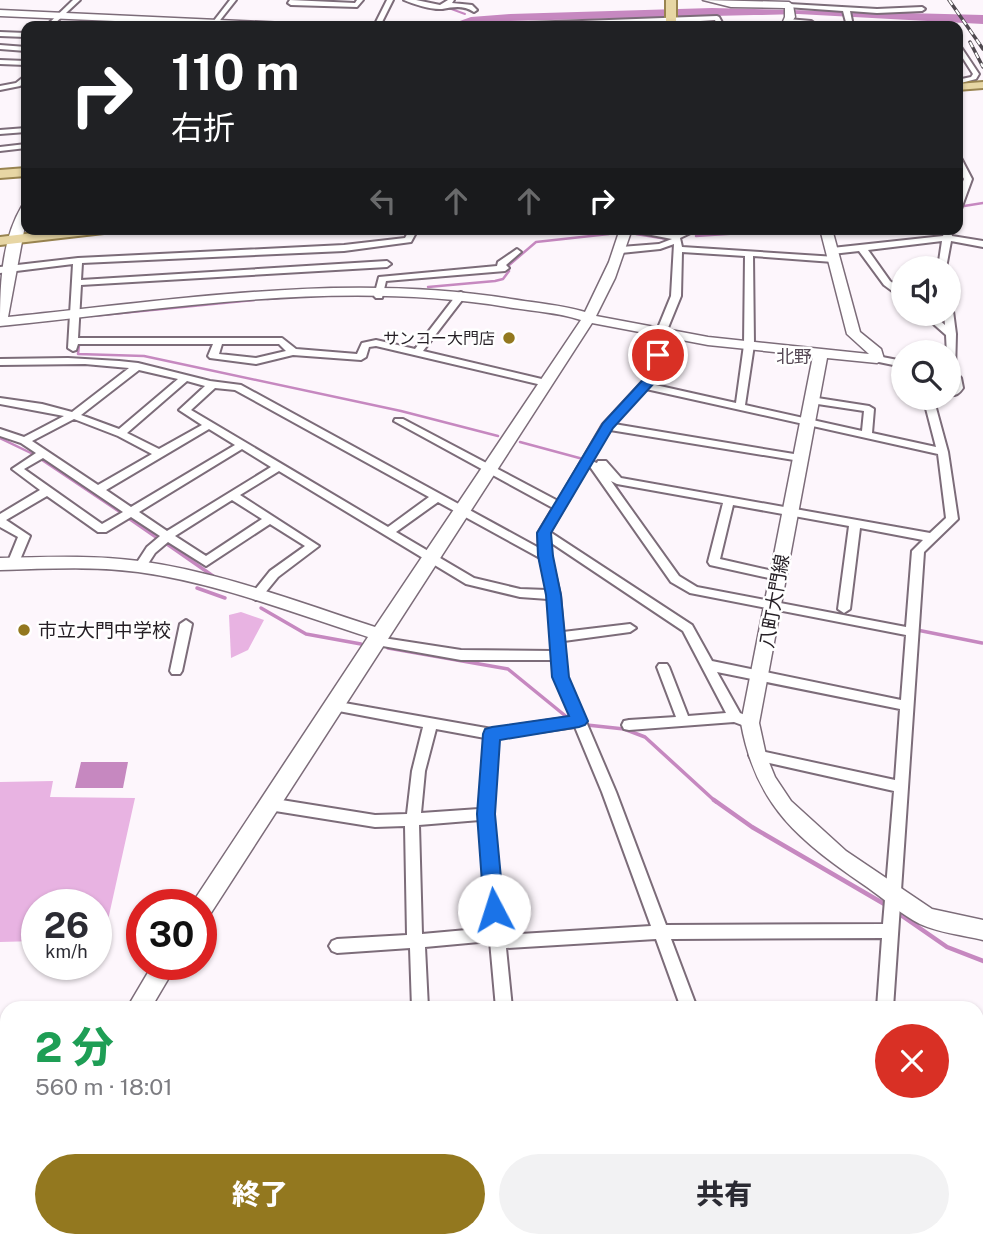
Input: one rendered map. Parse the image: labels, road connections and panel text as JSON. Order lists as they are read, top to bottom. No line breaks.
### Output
{"streets":{"street":["八町大門線"]},"districts":["北野"],"places":["サンコー大門店","市立大門中学校"],"page":{"turn":["110 m","右折"],"speed":"26 km/h","limit":"30","heading":["2 分","560 m · 18:01"],"buttons":["終了","共有"]}}
